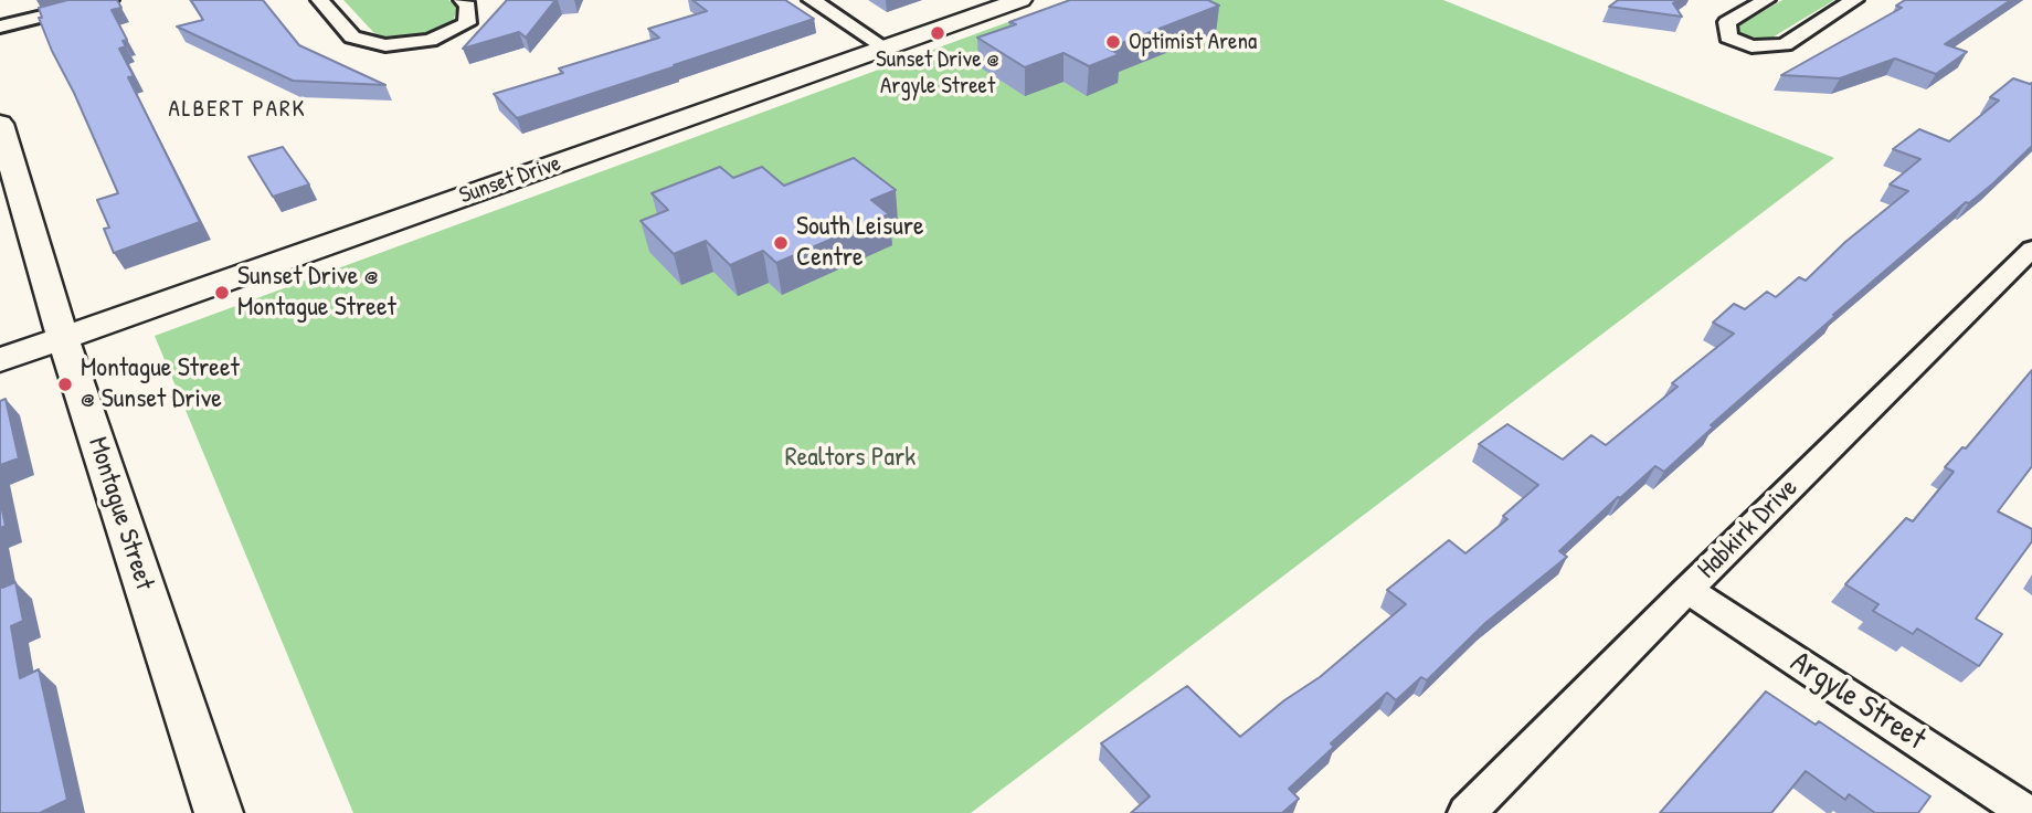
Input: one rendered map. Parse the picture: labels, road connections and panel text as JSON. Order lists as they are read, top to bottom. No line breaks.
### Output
{"streets":{"street":["Sunset Drive","Montague Street","Habkirk Drive","Argyle Street"]},"crossings":[["Sunset Drive","Montague Street"],["Habkirk Drive","Argyle Street"]],"districts":["ALBERT PARK"],"parks":["Realtors Park"],"places":["Sunset Drive @ Argyle Street","Optimist Arena","South Leisure Centre","Sunset Drive @ Montague Street","Montague Street @ Sunset Drive"]}
